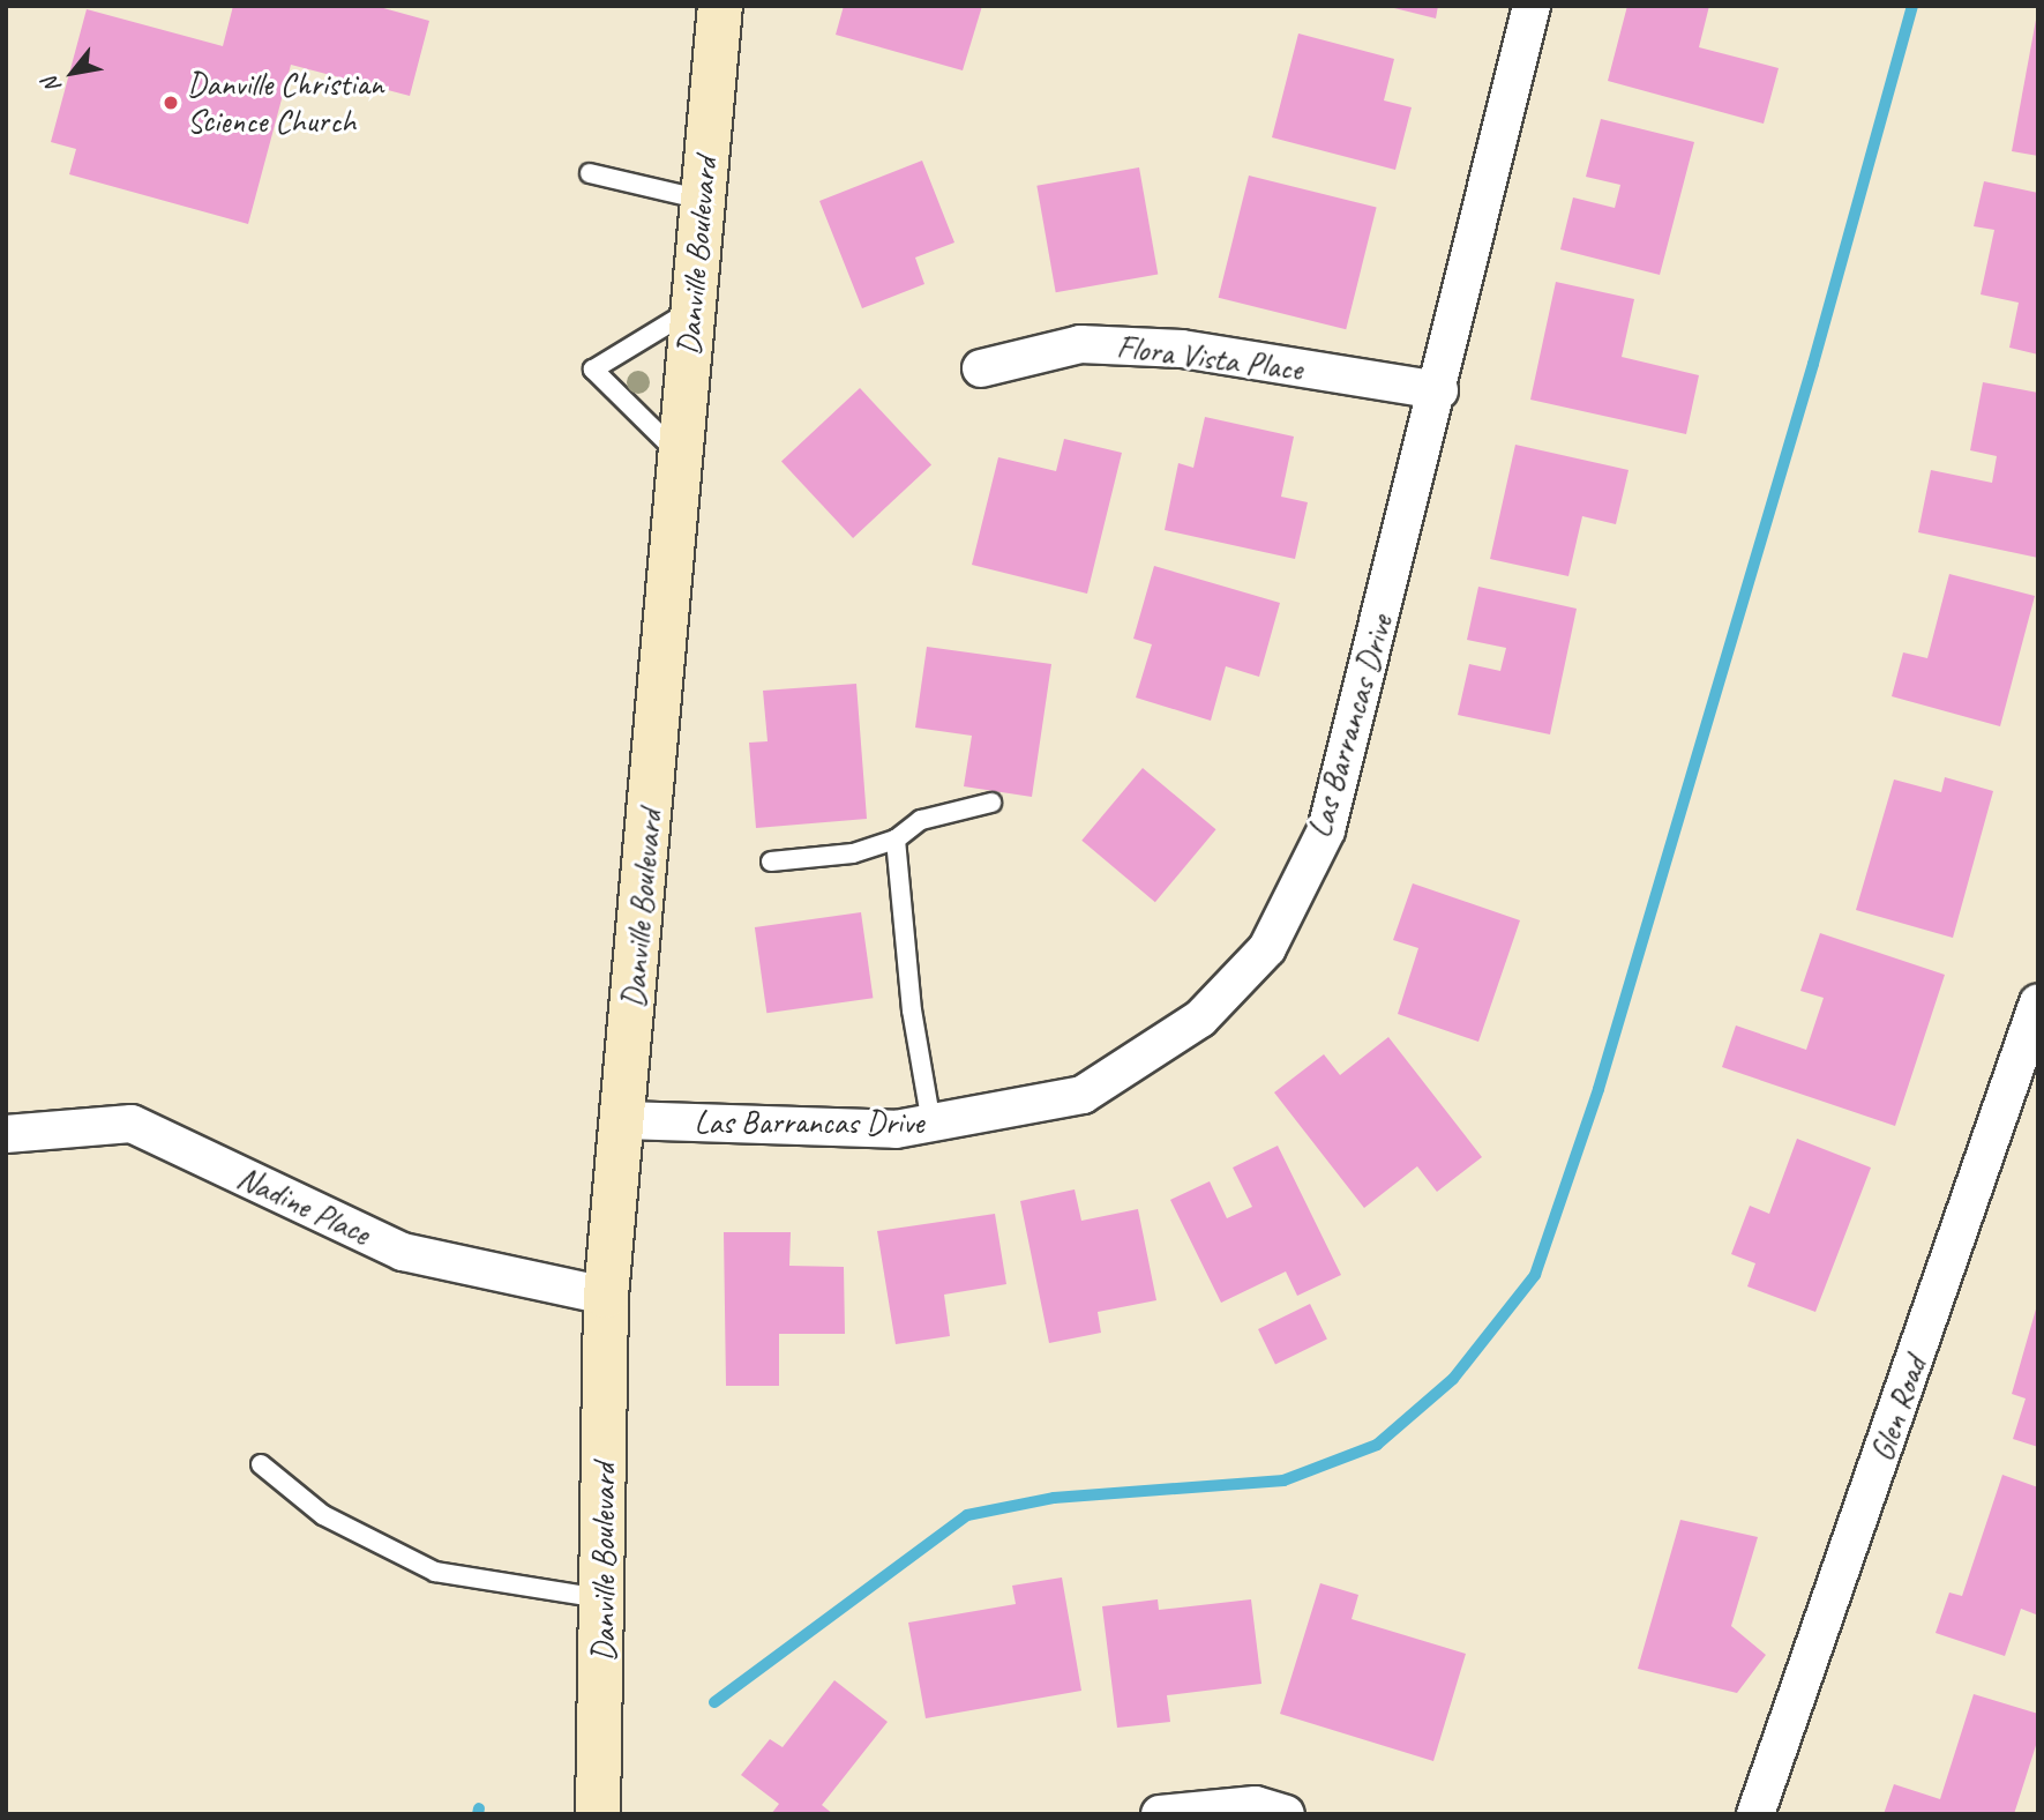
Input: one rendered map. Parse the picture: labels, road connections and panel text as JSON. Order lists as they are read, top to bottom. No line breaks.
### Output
{"streets":{"main road":["Danville Boulevard"],"street":["Flora Vista Place","Las Barrancas Drive","Nadine Place","Glen Road"]},"crossings":[["Danville Boulevard","Las Barrancas Drive"],["Danville Boulevard","Nadine Place"],["Flora Vista Place","Las Barrancas Drive"]],"places":["Danville Christian Science Church"],"north":"bottom left"}
